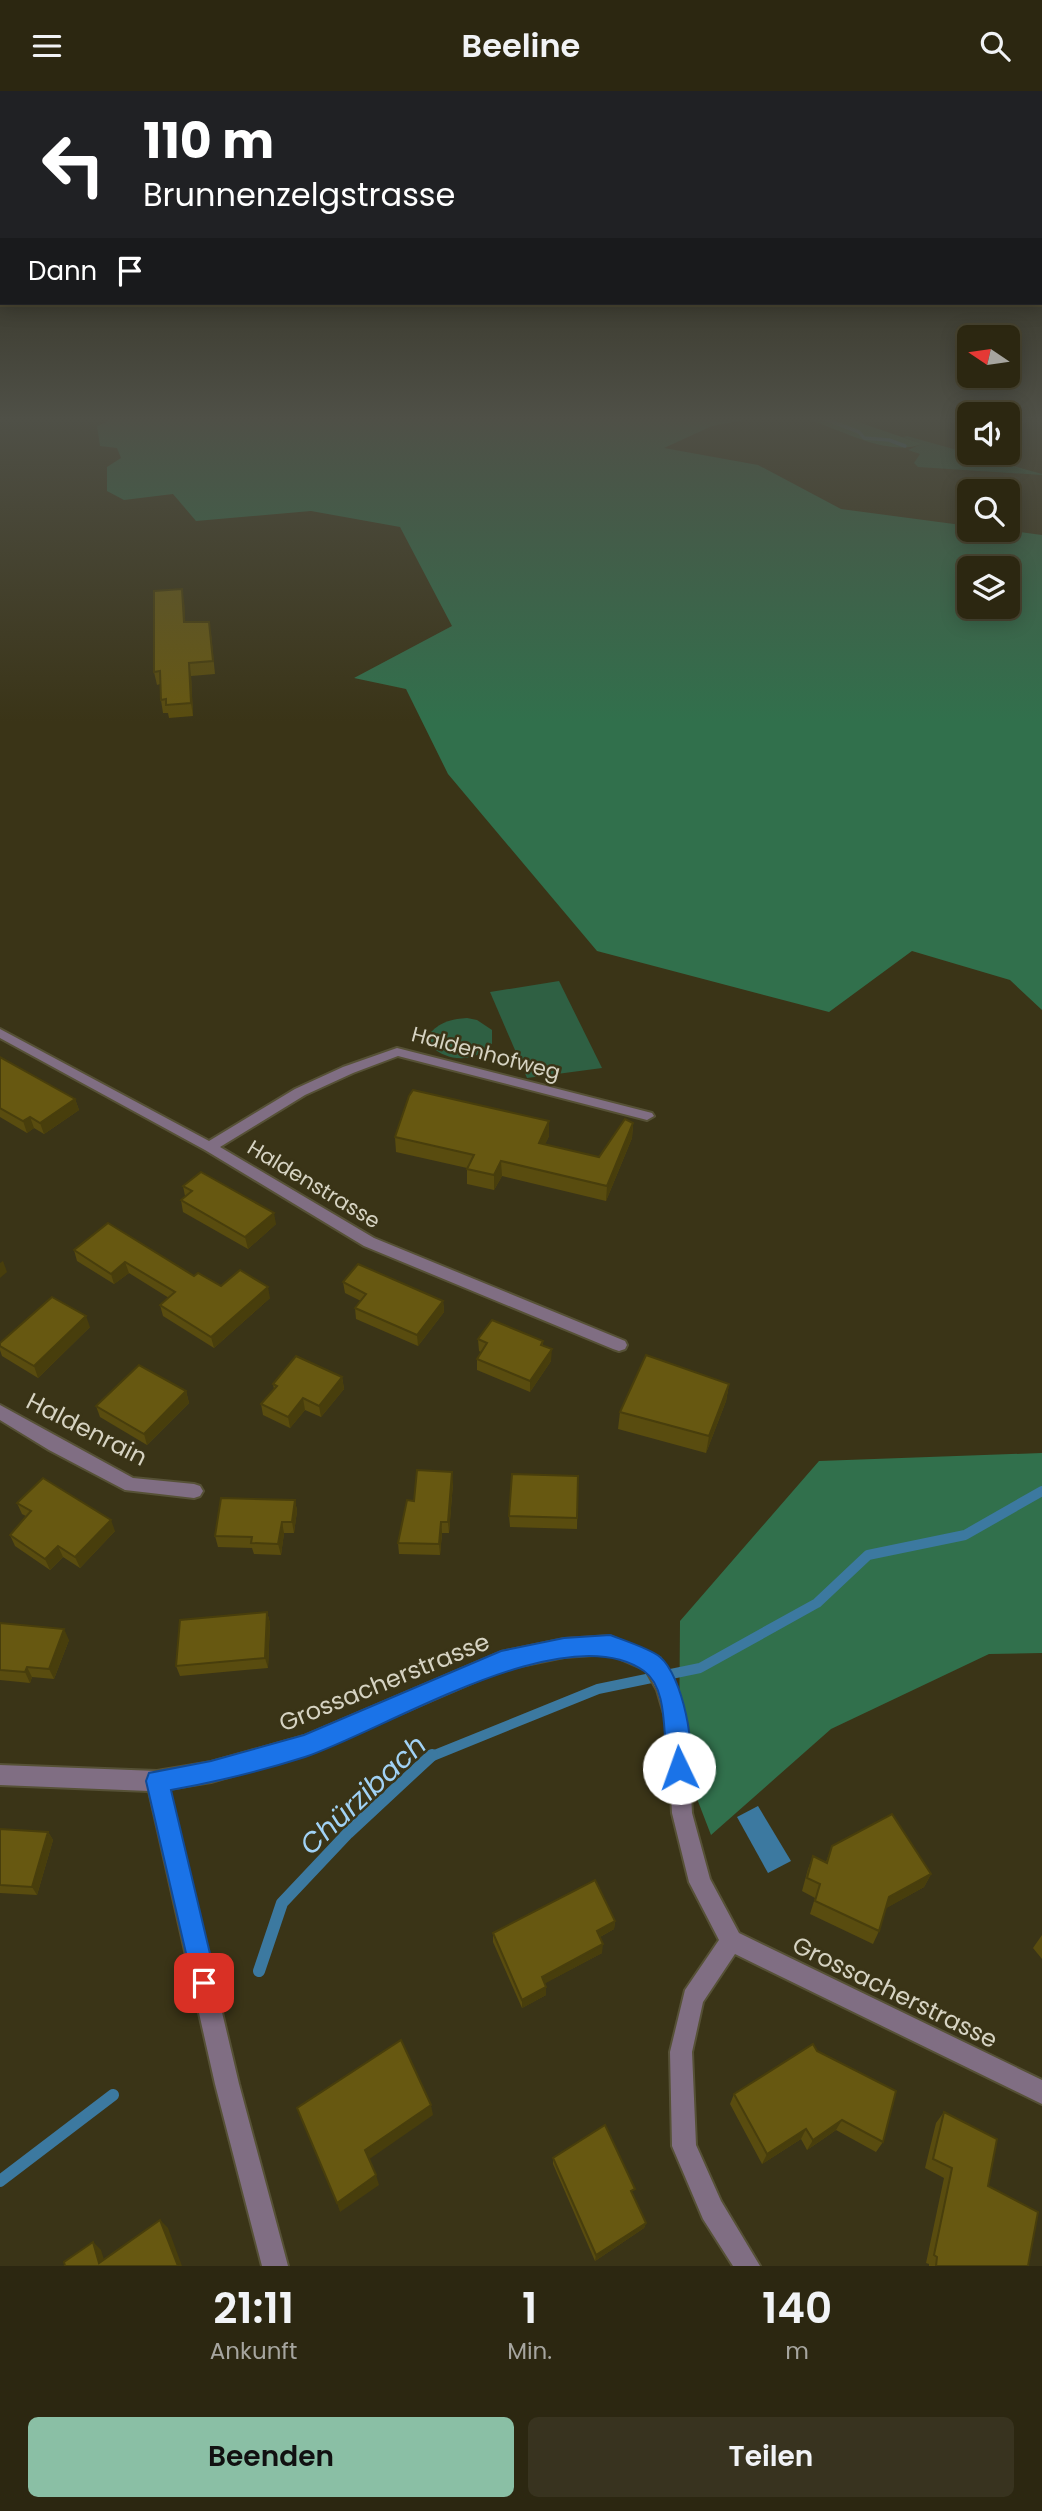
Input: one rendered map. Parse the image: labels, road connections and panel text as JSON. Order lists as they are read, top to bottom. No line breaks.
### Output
{"streets":{"street":["Haldenhofweg","Haldenstrasse","Haldenrain","Grossacherstrasse"]},"crossings":[["Haldenhofweg","Haldenstrasse"]],"water":["Chürzibach"],"north":"left","page":{"header":"Beeline","turn":["110 m","Brunnenzelgstrasse"],"then":"Dann","eta":["21:11","Ankunft","1","Min.","140","m"],"buttons":["Beenden","Teilen"]}}
